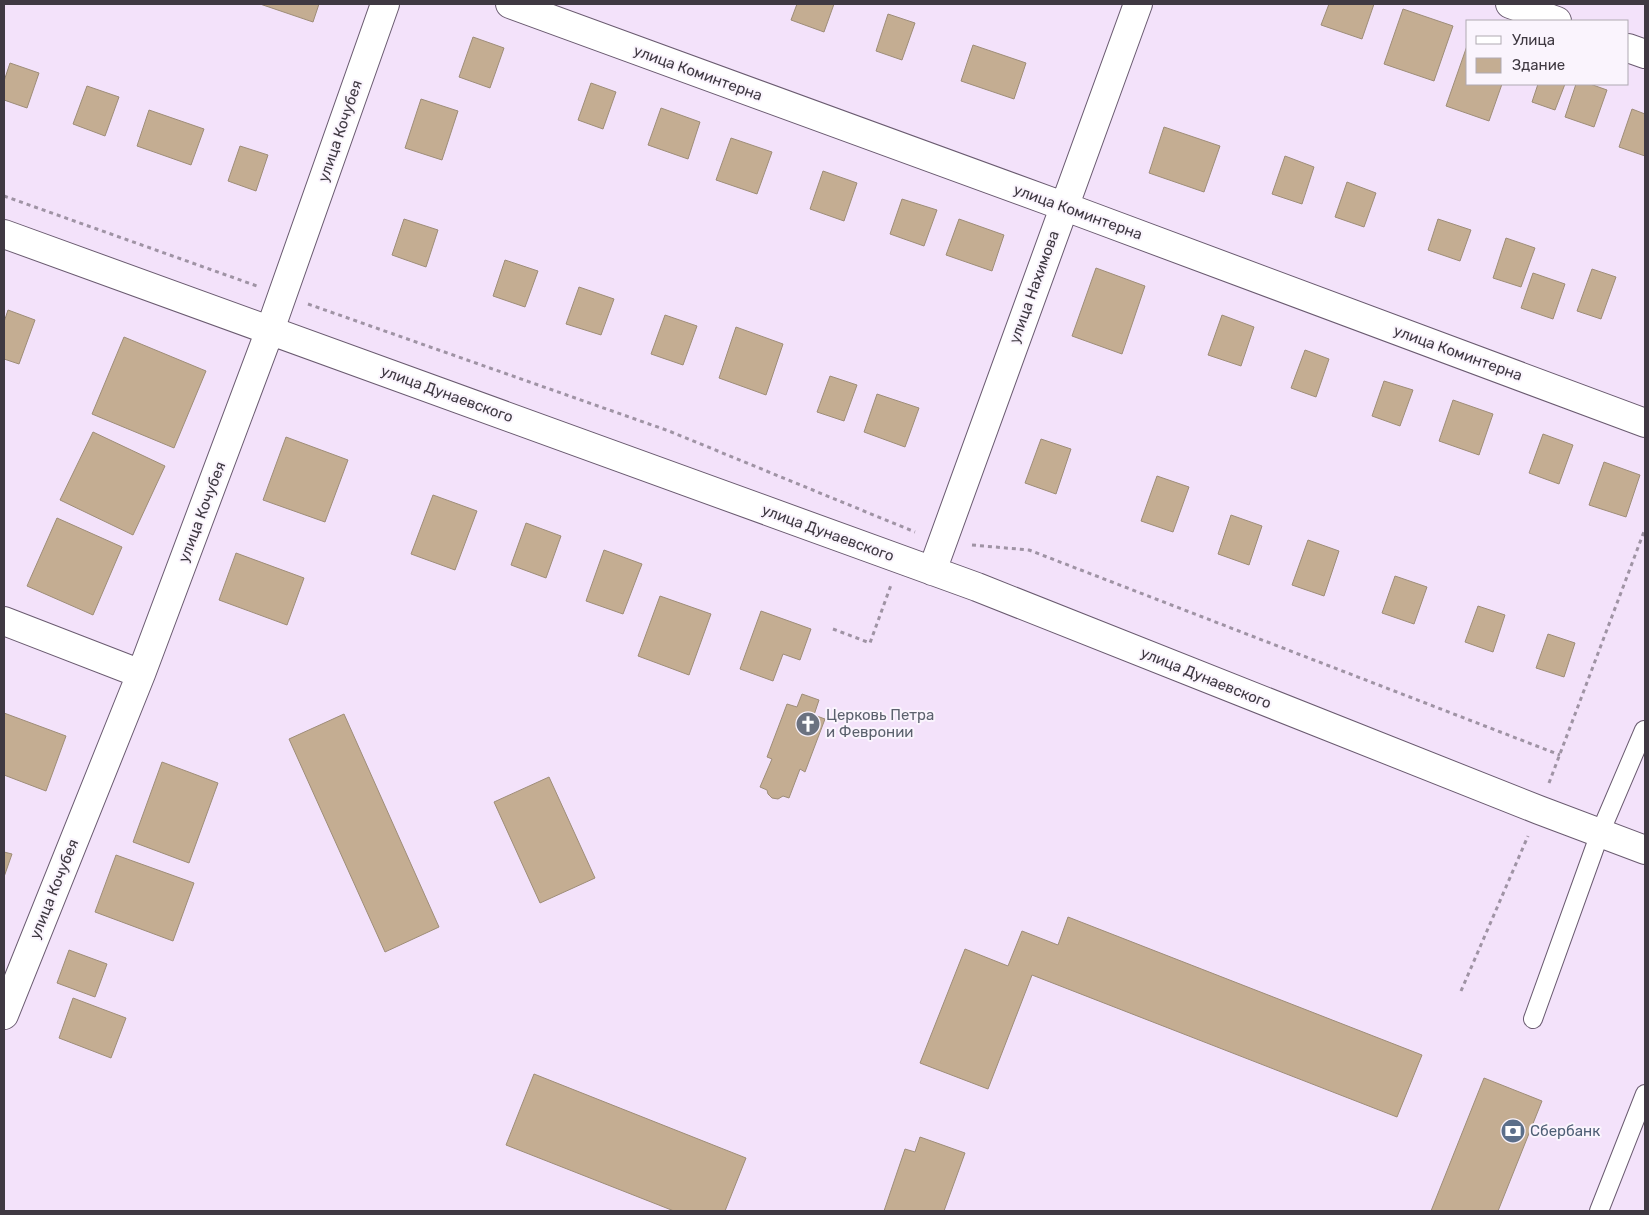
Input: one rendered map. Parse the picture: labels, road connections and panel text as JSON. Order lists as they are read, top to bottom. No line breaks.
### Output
{"streets":{"street":["улица Коминтерна","улица Кочубея","улица Нахимова","улица Дунаевского"]},"crossings":[["улица Коминтерна","улица Нахимова"],["улица Кочубея","улица Дунаевского"],["улица Нахимова","улица Дунаевского"]],"places":{"church":["Церковь Петра и Февронии"],"bank":["Сбербанк"]},"legend":["Улица","Здание"]}
